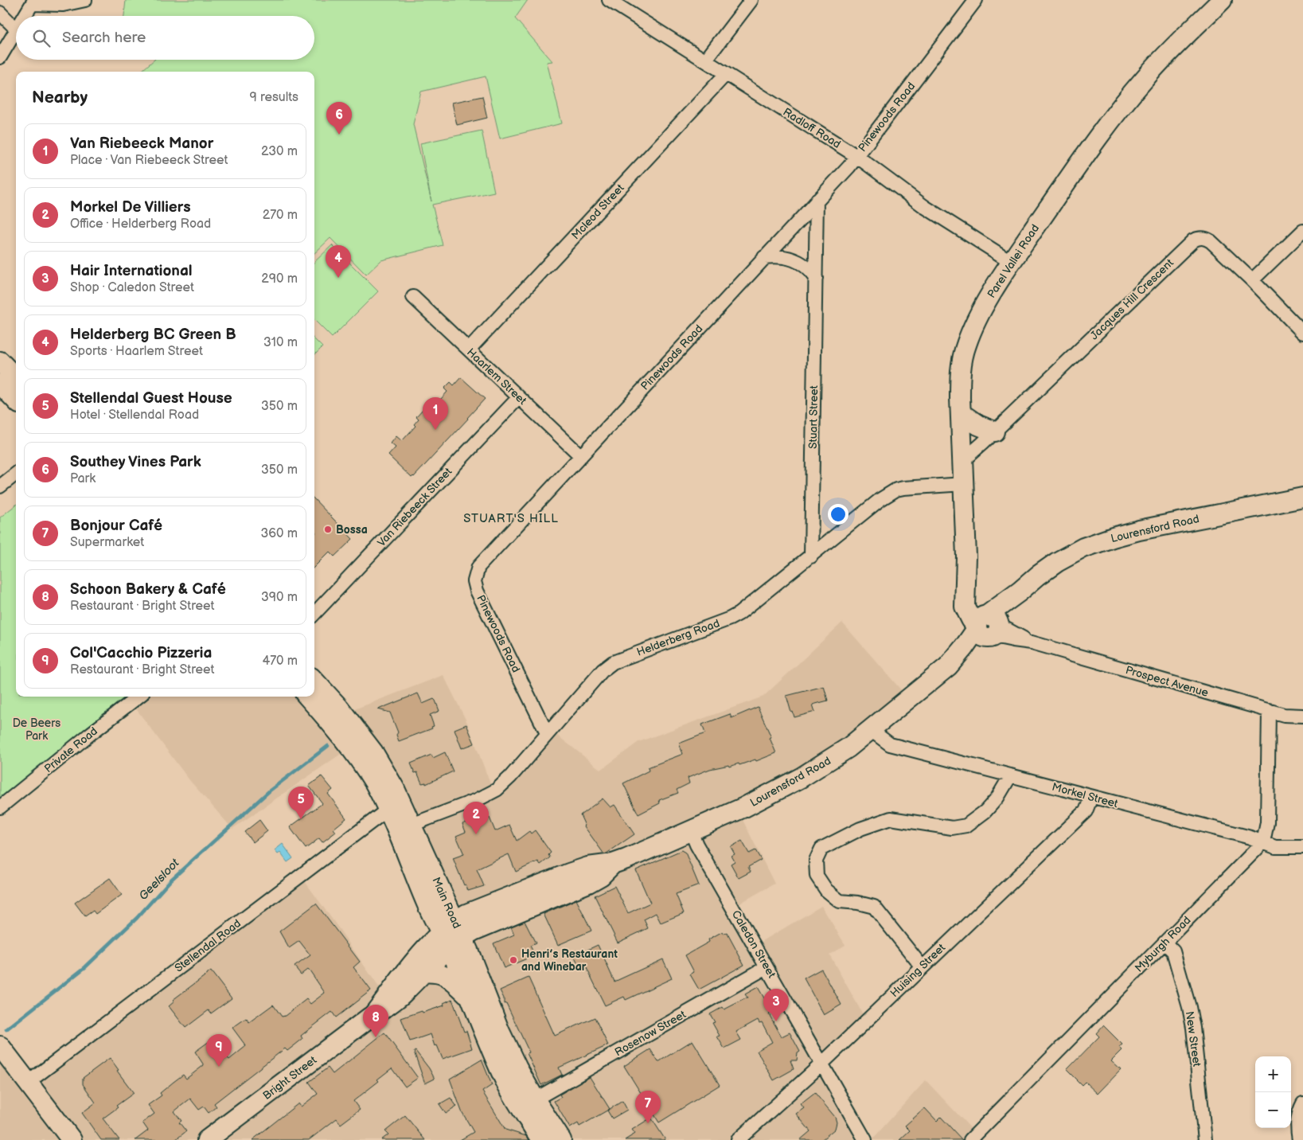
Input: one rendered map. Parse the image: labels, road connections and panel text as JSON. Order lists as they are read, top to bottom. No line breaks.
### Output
{"streets":{"street":["Pinewoods Road","Radloff Road","Mcleod Street","Parel Vallei Road","Jacques Hill Crescent","Haarlem Street","Stuart Street","Van Riebeeck Street","Lourensford Road","Helderberg Road","Prospect Avenue","Private Road","Morkel Street","Main Road","Caledon Street","Myburgh Road","Stellendal Road","Huising Street","Rosenow Street","New Street","Bright Street"]},"crossings":[["Pinewoods Road","Radloff Road"],["Pinewoods Road","Haarlem Street"],["Pinewoods Road","Stuart Street"],["Pinewoods Road","Helderberg Road"],["Radloff Road","Mcleod Street"],["Radloff Road","Parel Vallei Road"],["Mcleod Street","Haarlem Street"],["Parel Vallei Road","Jacques Hill Crescent"],["Parel Vallei Road","Lourensford Road"],["Parel Vallei Road","Helderberg Road"],["Parel Vallei Road","Prospect Avenue"],["Haarlem Street","Van Riebeeck Street"],["Stuart Street","Helderberg Road"],["Lourensford Road","Prospect Avenue"],["Lourensford Road","Morkel Street"],["Lourensford Road","Main Road"],["Lourensford Road","Caledon Street"],["Lourensford Road","Bright Street"],["Helderberg Road","Main Road"],["Morkel Street","Myburgh Road"],["Morkel Street","Huising Street"],["Main Road","Stellendal Road"],["Main Road","Rosenow Street"],["Main Road","Bright Street"],["Caledon Street","Huising Street"],["Caledon Street","Rosenow Street"],["Myburgh Road","New Street"]],"districts":["STUART'S HILL"],"water":["Geelsloot"],"parks":["De Beers Park"],"places":["Bossa","Henri’s Restaurant and Winebar"],"page":{"search":"Search here","heading":["Nearby","9 results"],"pins":["6","4","1","5","2","3","8","9","7"],"list":[{"mark":"1","name":"Van Riebeeck Manor","note":"Place · Van Riebeeck Street","value":"230 m"},{"mark":"2","name":"Morkel De Villiers","note":"Office · Helderberg Road","value":"270 m"},{"mark":"3","name":"Hair International","note":"Shop · Caledon Street","value":"290 m"},{"mark":"4","name":"Helderberg BC Green B","note":"Sports · Haarlem Street","value":"310 m"},{"mark":"5","name":"Stellendal Guest House","note":"Hotel · Stellendal Road","value":"350 m"},{"mark":"6","name":"Southey Vines Park","note":"Park","value":"350 m"},{"mark":"7","name":"Bonjour Café","note":"Supermarket","value":"360 m"},{"mark":"8","name":"Schoon Bakery & Café","note":"Restaurant · Bright Street","value":"390 m"},{"mark":"9","name":"Col'Cacchio Pizzeria","note":"Restaurant · Bright Street","value":"470 m"}],"map_buttons":["+","−"]}}
